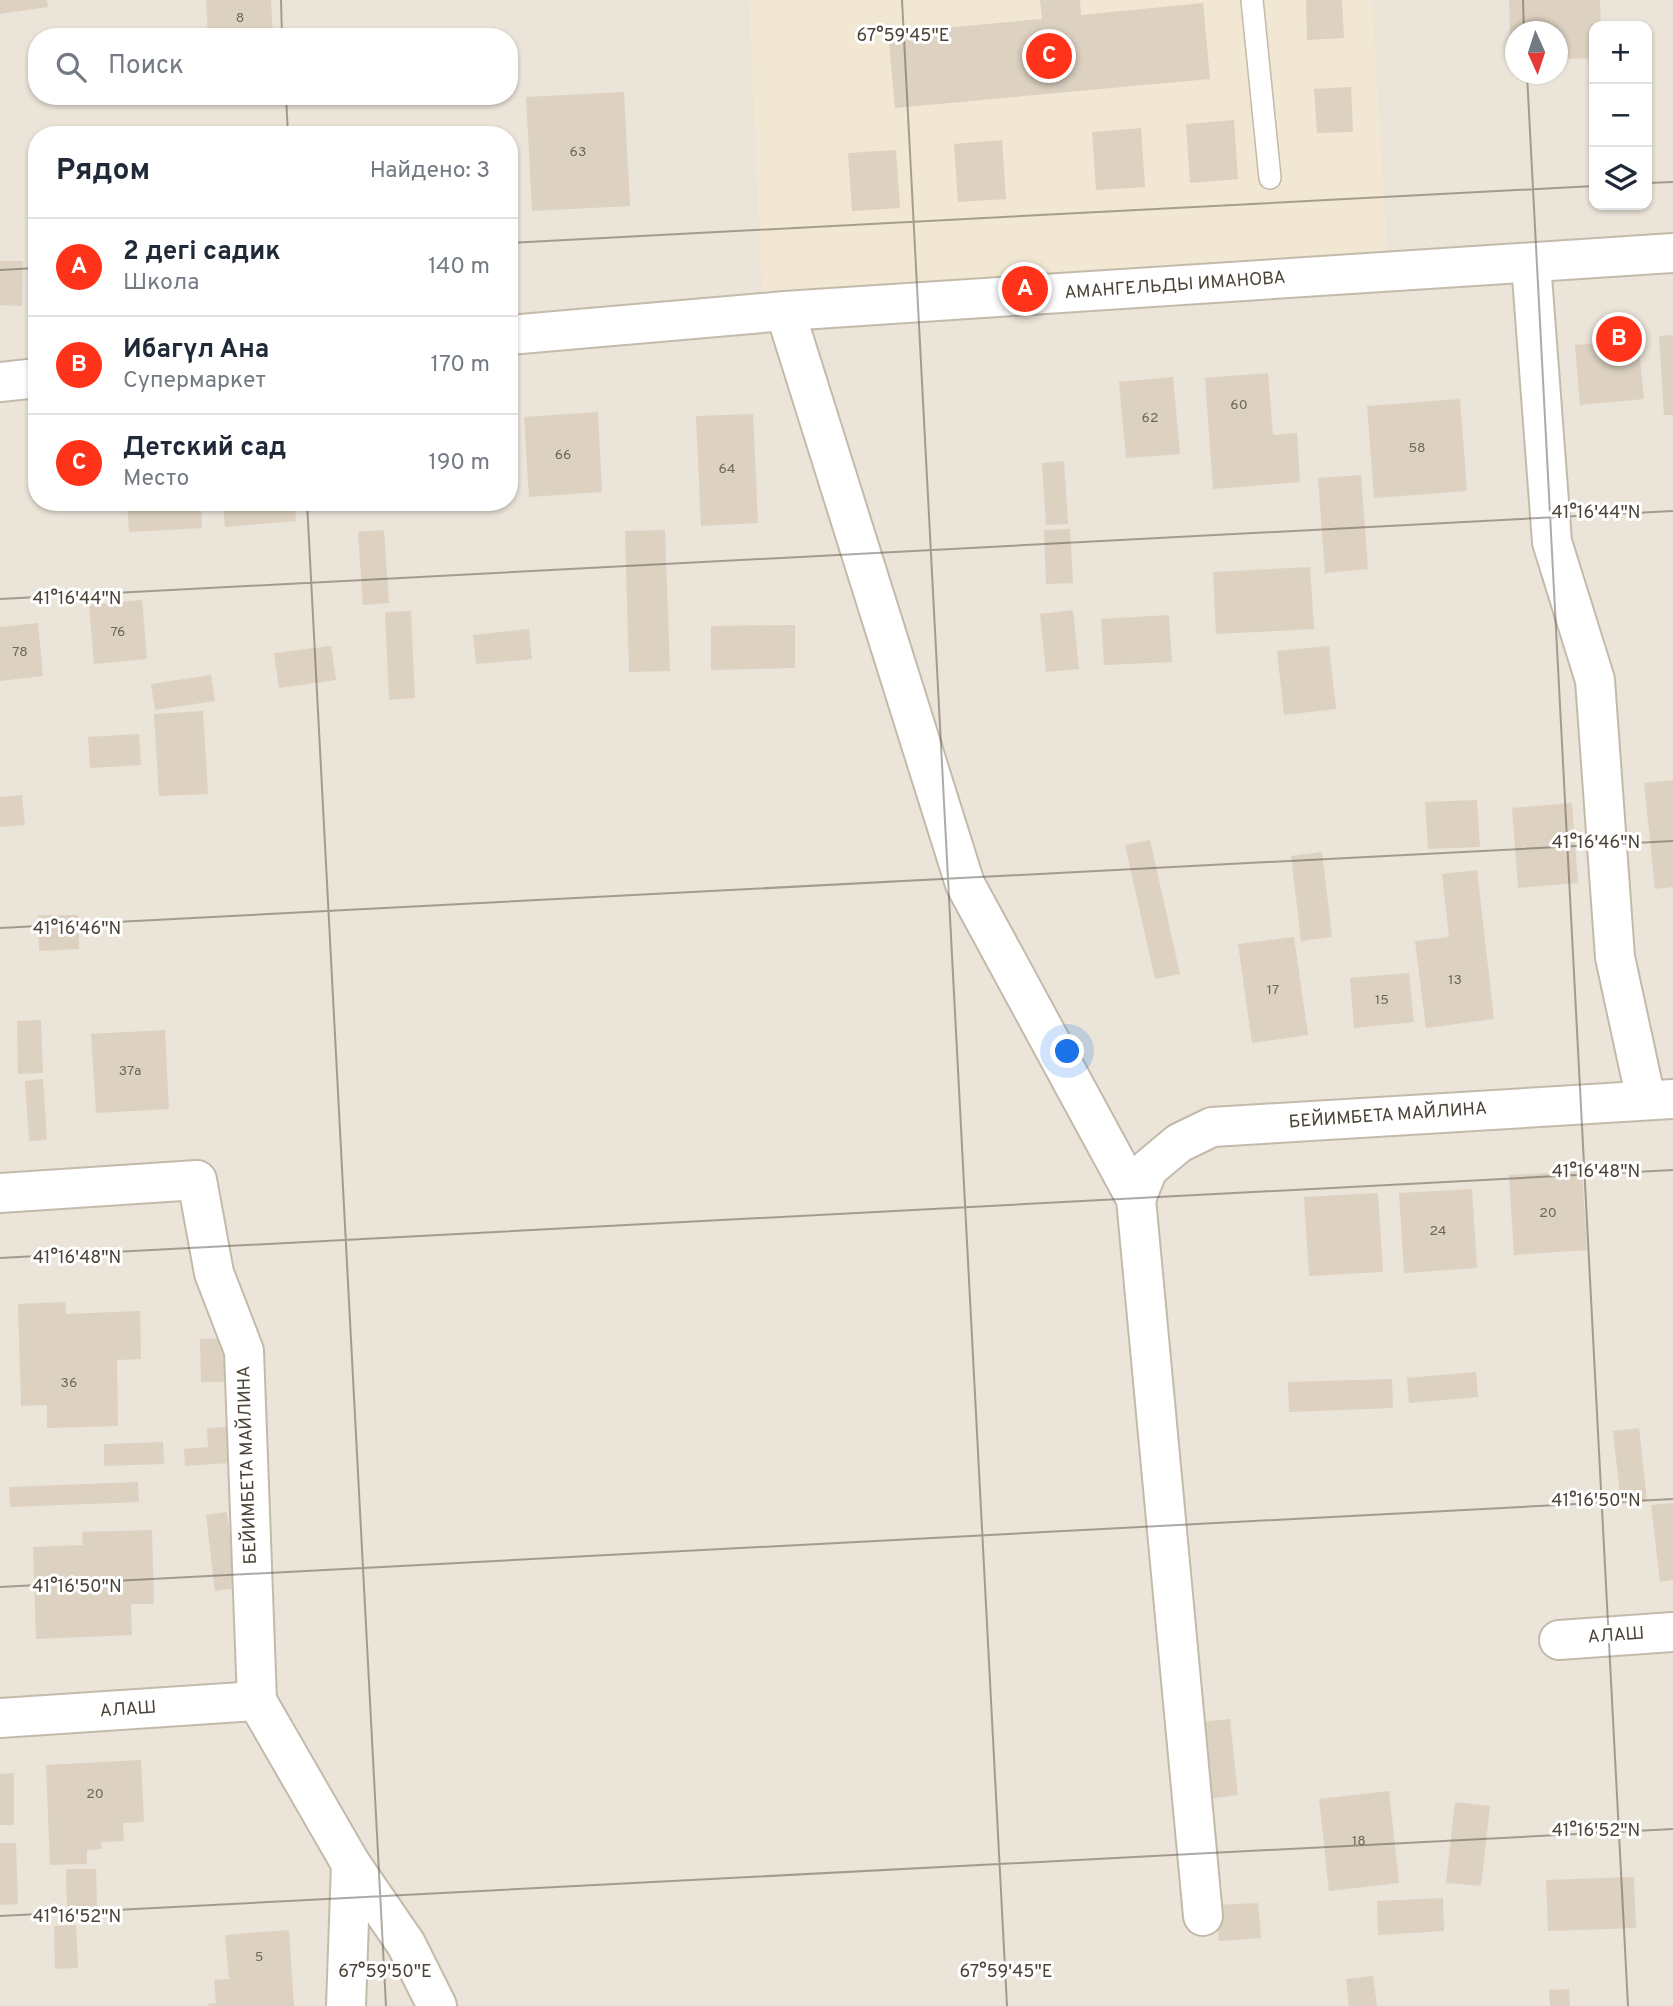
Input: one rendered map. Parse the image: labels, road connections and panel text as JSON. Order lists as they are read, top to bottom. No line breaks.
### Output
{"streets":{"street":["АМАНГЕЛЬДЫ ИМАНОВА","БЕЙИМБЕТА МАЙЛИНА","АЛАШ"]},"crossings":[["БЕЙИМБЕТА МАЙЛИНА","АЛАШ"]],"house_numbers":["8","63","60","62","58","66","64","76","78","13","17","15","37а","20","24","36","20","18","5"],"north":"bottom","page":{"map_buttons":["+","−"],"search":"Поиск","pins":["C","A","B"],"heading":["Рядом","Найдено: 3"],"list":[{"mark":"A","name":"2 дегі садик","note":"Школа","value":"140 m"},{"mark":"B","name":"Ибагүл Ана","note":"Супермаркет","value":"170 m"},{"mark":"C","name":"Детский сад","note":"Место","value":"190 m"}]},"coordinates":["67°59'45\"E","41°16'44\"N","41°16'46\"N","41°16'48\"N","41°16'50\"N","41°16'52\"N","67°59'50\"E"]}
